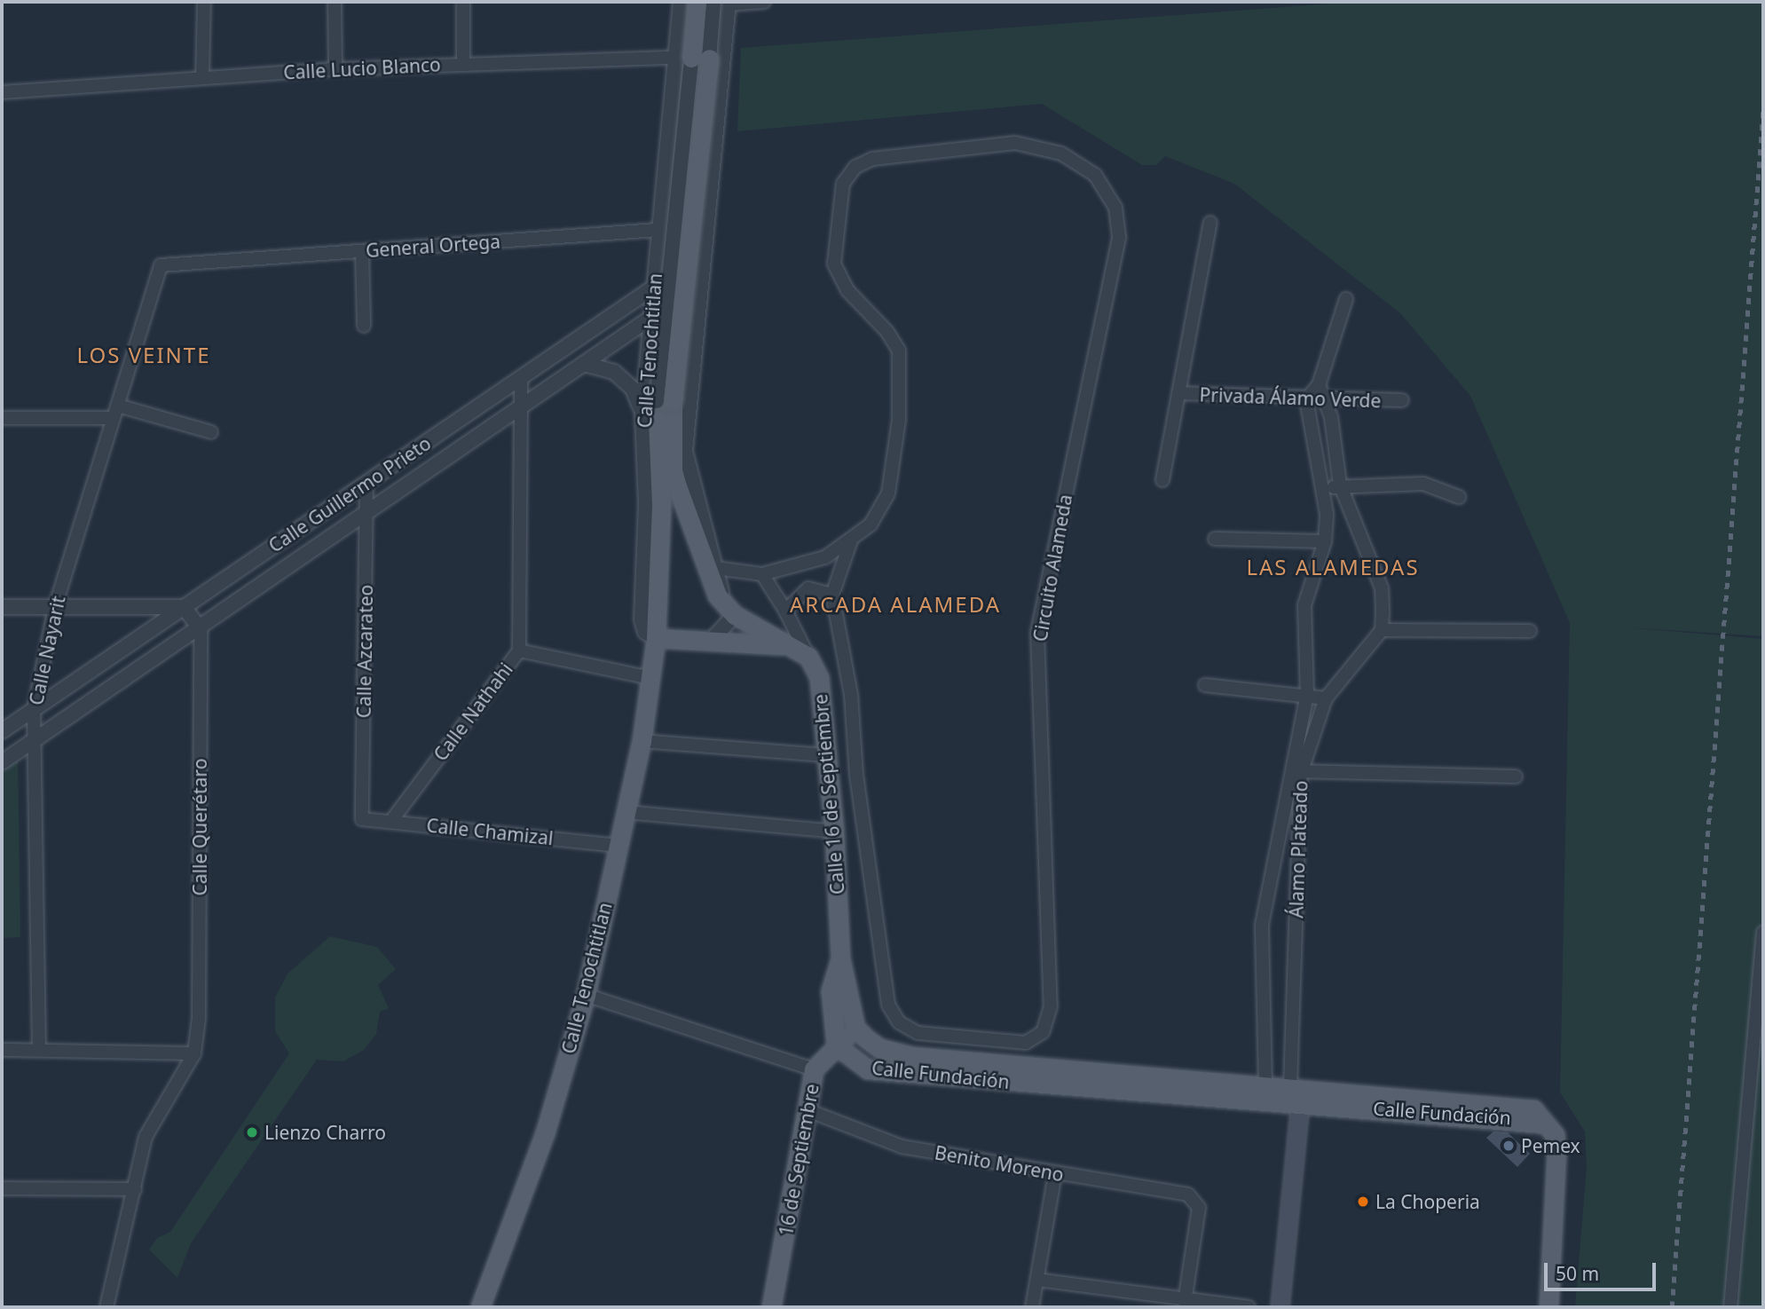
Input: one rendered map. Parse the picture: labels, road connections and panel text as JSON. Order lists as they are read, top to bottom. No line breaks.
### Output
{"streets":{"main road":["Calle Tenochtitlan","Calle 16 de Septiembre","Calle Fundación","16 de Septiembre"],"street":["Calle Lucio Blanco","General Ortega","Privada Álamo Verde","Calle Guillermo Prieto","Circuito Alameda","Calle Nayarit","Calle Azcarateo","Calle Nathahi","Calle Querétaro","Calle Chamizal","Álamo Plateado","Benito Moreno"]},"crossings":[["Calle Lucio Blanco","Calle Tenochtitlan"],["General Ortega","Calle Tenochtitlan"],["General Ortega","Calle Nayarit"],["Calle Tenochtitlan","Calle Guillermo Prieto"],["Calle Tenochtitlan","Calle Nathahi"],["Calle Tenochtitlan","Calle Chamizal"],["Privada Álamo Verde","Álamo Plateado"],["Calle Guillermo Prieto","Calle Nayarit"],["Calle Guillermo Prieto","Calle Azcarateo"],["Calle Guillermo Prieto","Calle Querétaro"],["Calle Azcarateo","Calle Chamizal"],["Calle Nathahi","Calle Chamizal"],["Álamo Plateado","Calle Fundación"],["Calle Fundación","16 de Septiembre"],["16 de Septiembre","Benito Moreno"]],"districts":["LOS VEINTE","LAS ALAMEDAS","ARCADA ALAMEDA"],"places":["Lienzo Charro","Pemex","La Choperia"],"scale_bar":"50 m"}
